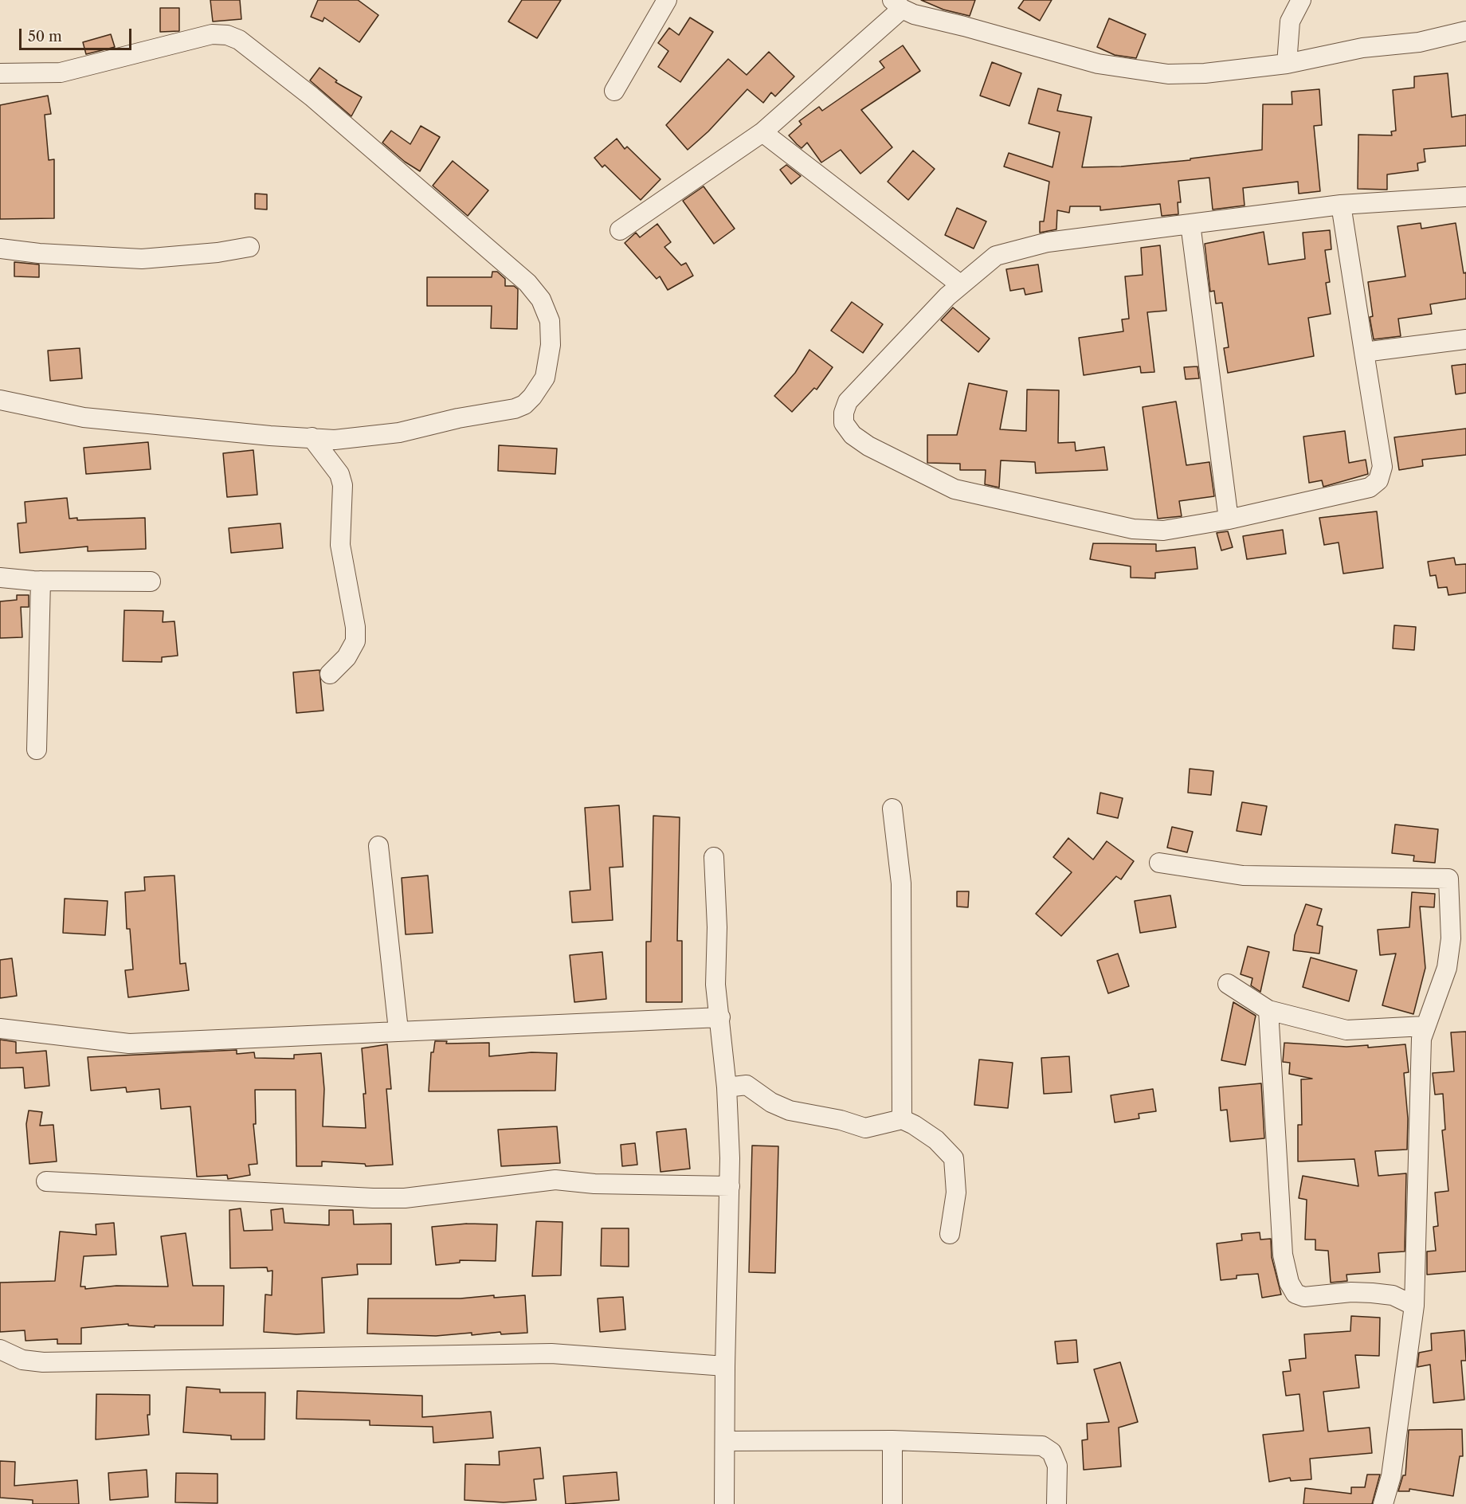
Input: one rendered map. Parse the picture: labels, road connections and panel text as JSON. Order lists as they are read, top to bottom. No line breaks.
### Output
{"scale_bar":"50 m"}
